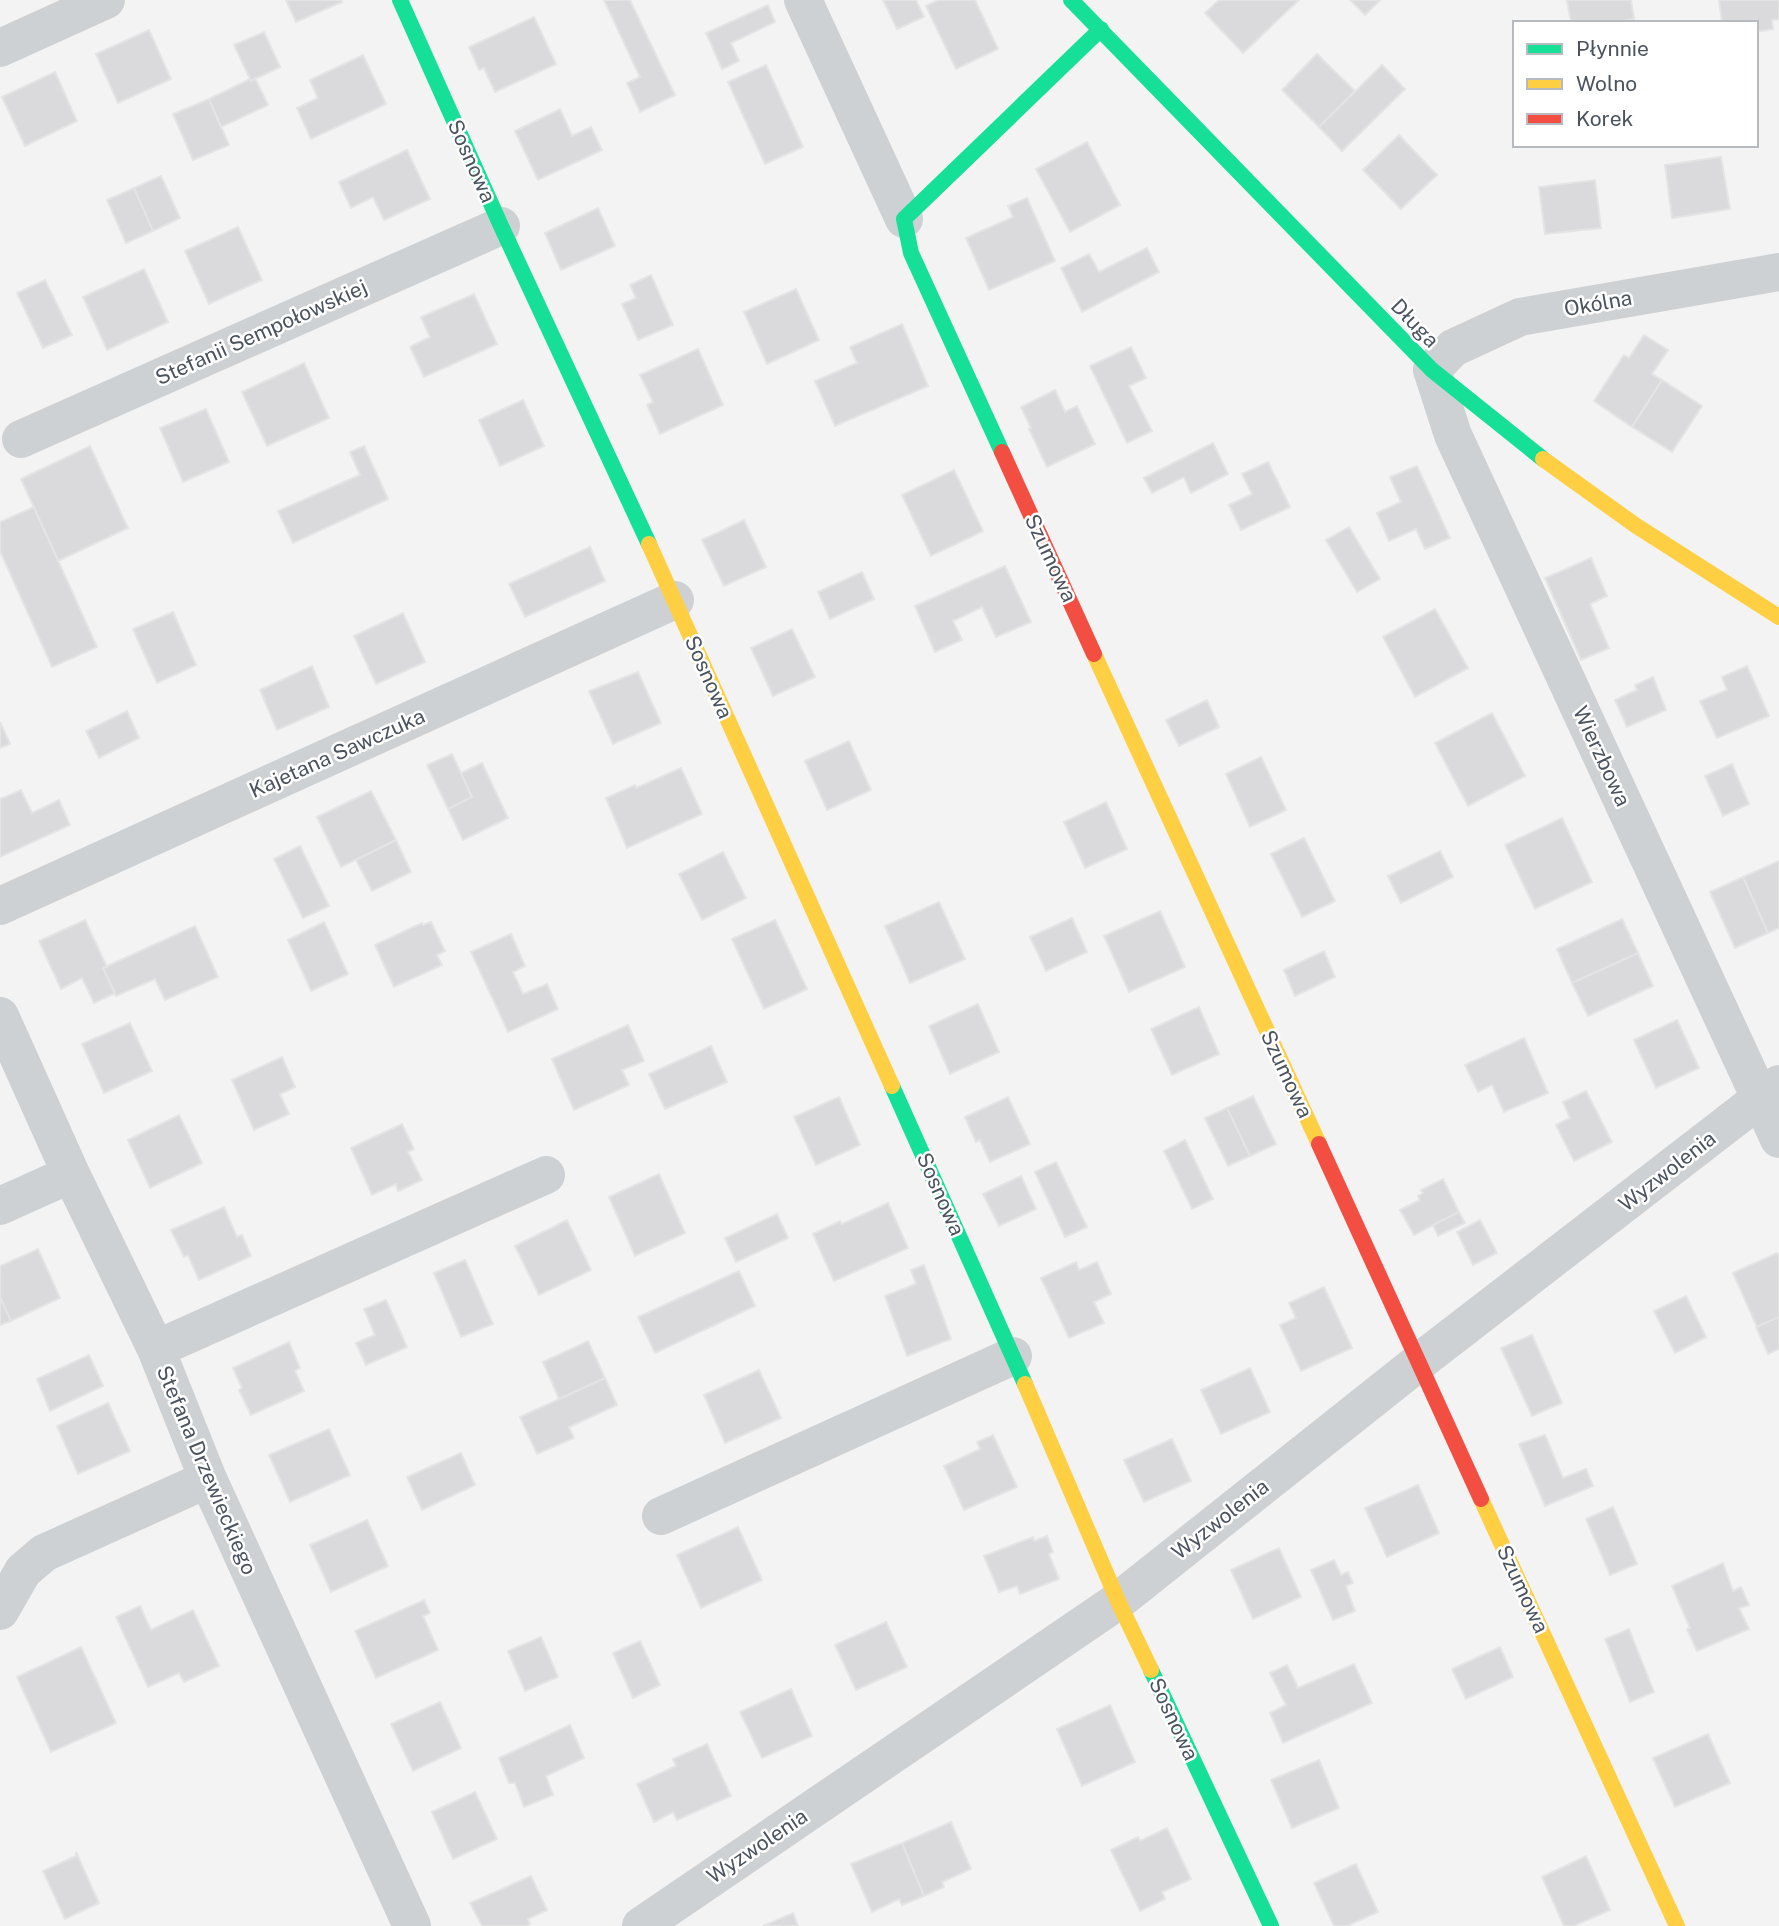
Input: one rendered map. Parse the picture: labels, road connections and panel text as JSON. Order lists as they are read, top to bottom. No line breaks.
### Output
{"streets":{"street":["Sosnowa","Okólna","Długa","Stefanii Sempołowskiej","Szumowa","Kajetana Sawczuka","Wierzbowa","Wyzwolenia","Stefana Drzewieckiego"]},"crossings":[["Sosnowa","Stefanii Sempołowskiej"],["Sosnowa","Kajetana Sawczuka"],["Sosnowa","Wyzwolenia"],["Okólna","Długa"],["Okólna","Wierzbowa"],["Długa","Wierzbowa"],["Szumowa","Wyzwolenia"],["Wierzbowa","Wyzwolenia"]],"legend":["Płynnie","Wolno","Korek"]}
